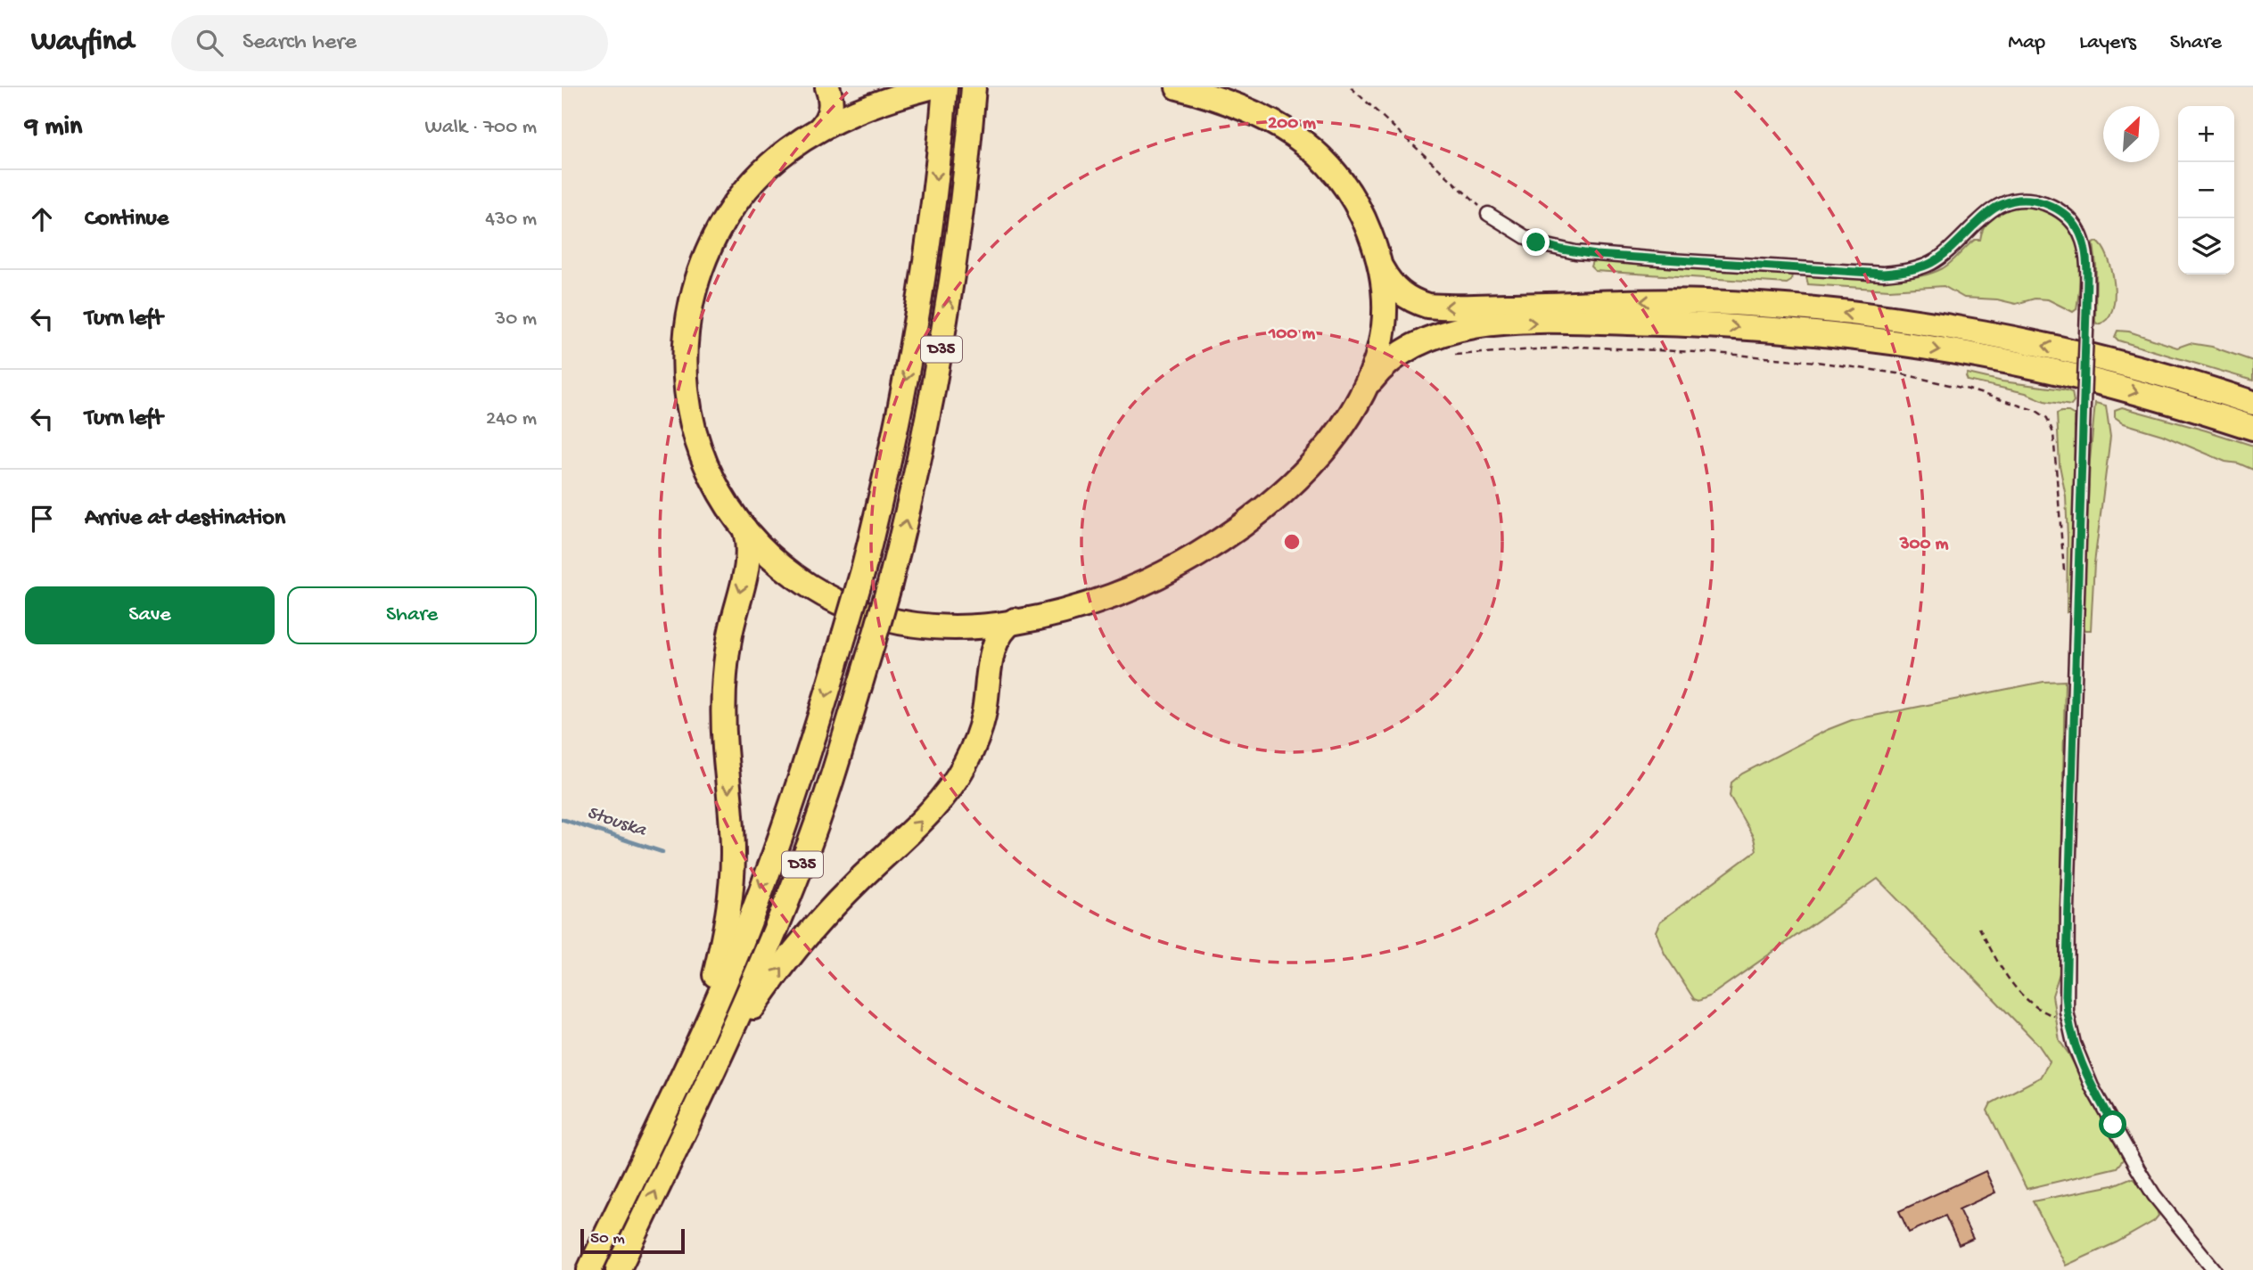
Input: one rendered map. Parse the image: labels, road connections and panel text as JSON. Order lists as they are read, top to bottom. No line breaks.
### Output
{"streets":{"highway":["D35"]},"water":["Stouska"],"scale_bar":"50 m","north":"top right","page":{"header":"Wayfind","search":"Search here","nav":["Map","Layers","Share"],"heading":["9 min","Walk · 700 m"],"map_buttons":["+","−"],"list":[["Continue","430 m"],["Turn left","30 m"],["Turn left","240 m"],"Arrive at destination"],"buttons":["Save","Share"],"scale":"50 m"},"rings":["200 m","100 m","300 m"]}
